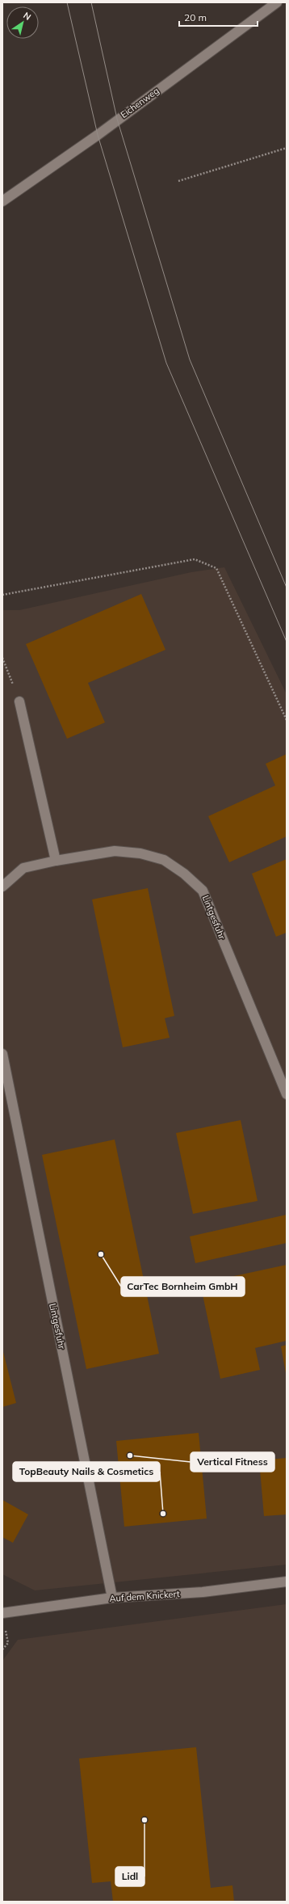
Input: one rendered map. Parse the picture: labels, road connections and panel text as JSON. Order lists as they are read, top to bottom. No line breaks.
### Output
{"streets":{"street":["Eichenweg","Lintgesfuhr","Auf dem Knickert"]},"crossings":[["Lintgesfuhr","Auf dem Knickert"]],"places":["CarTec Bornheim GmbH","Vertical Fitness","TopBeauty Nails & Cosmetics","Lidl"],"scale_bar":"20 m","north":"top right"}
